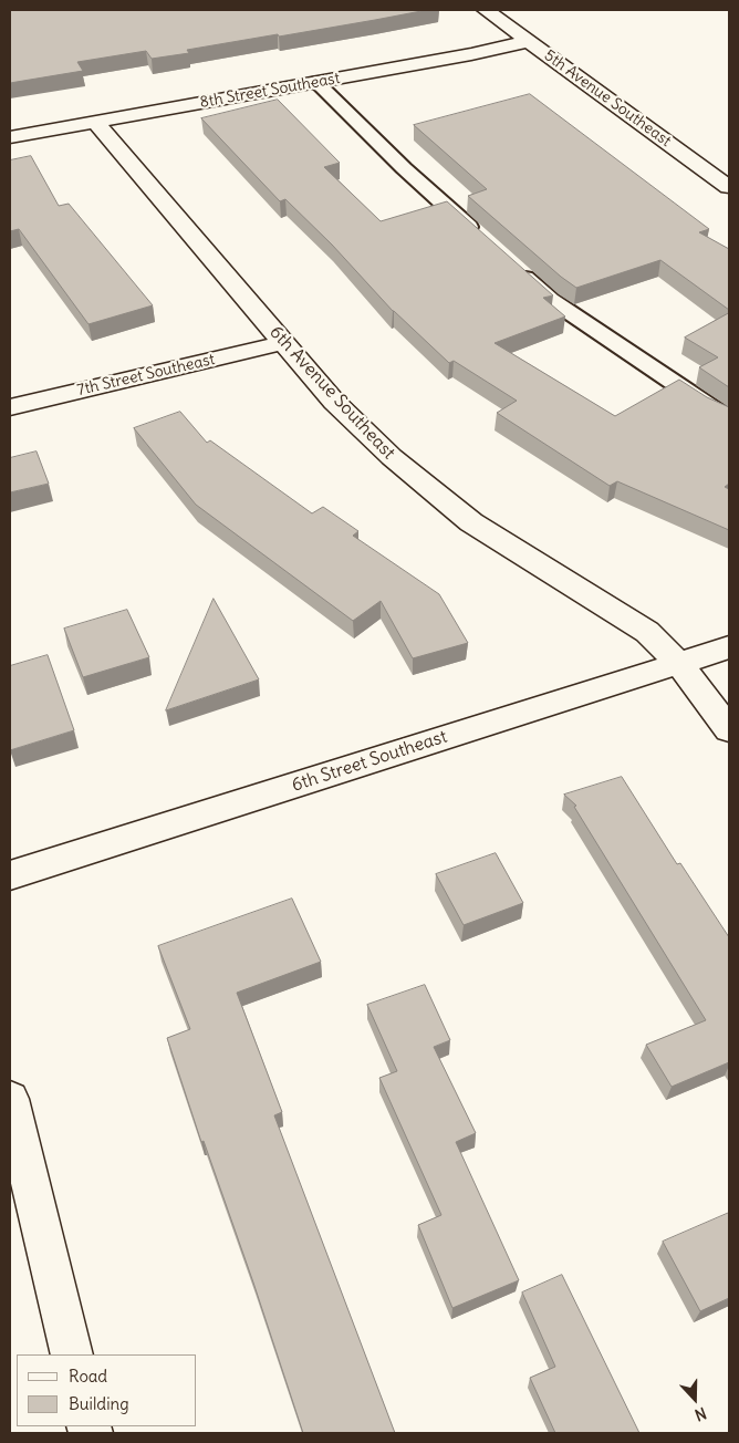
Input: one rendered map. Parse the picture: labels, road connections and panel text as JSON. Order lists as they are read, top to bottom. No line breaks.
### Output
{"streets":{"street":["8th Street Southeast","5th Avenue Southeast","7th Street Southeast","6th Avenue Southeast","6th Street Southeast"]},"crossings":[["8th Street Southeast","5th Avenue Southeast"],["8th Street Southeast","6th Avenue Southeast"],["7th Street Southeast","6th Avenue Southeast"],["6th Avenue Southeast","6th Street Southeast"]],"legend":["Road","Building"],"north":"bottom"}
